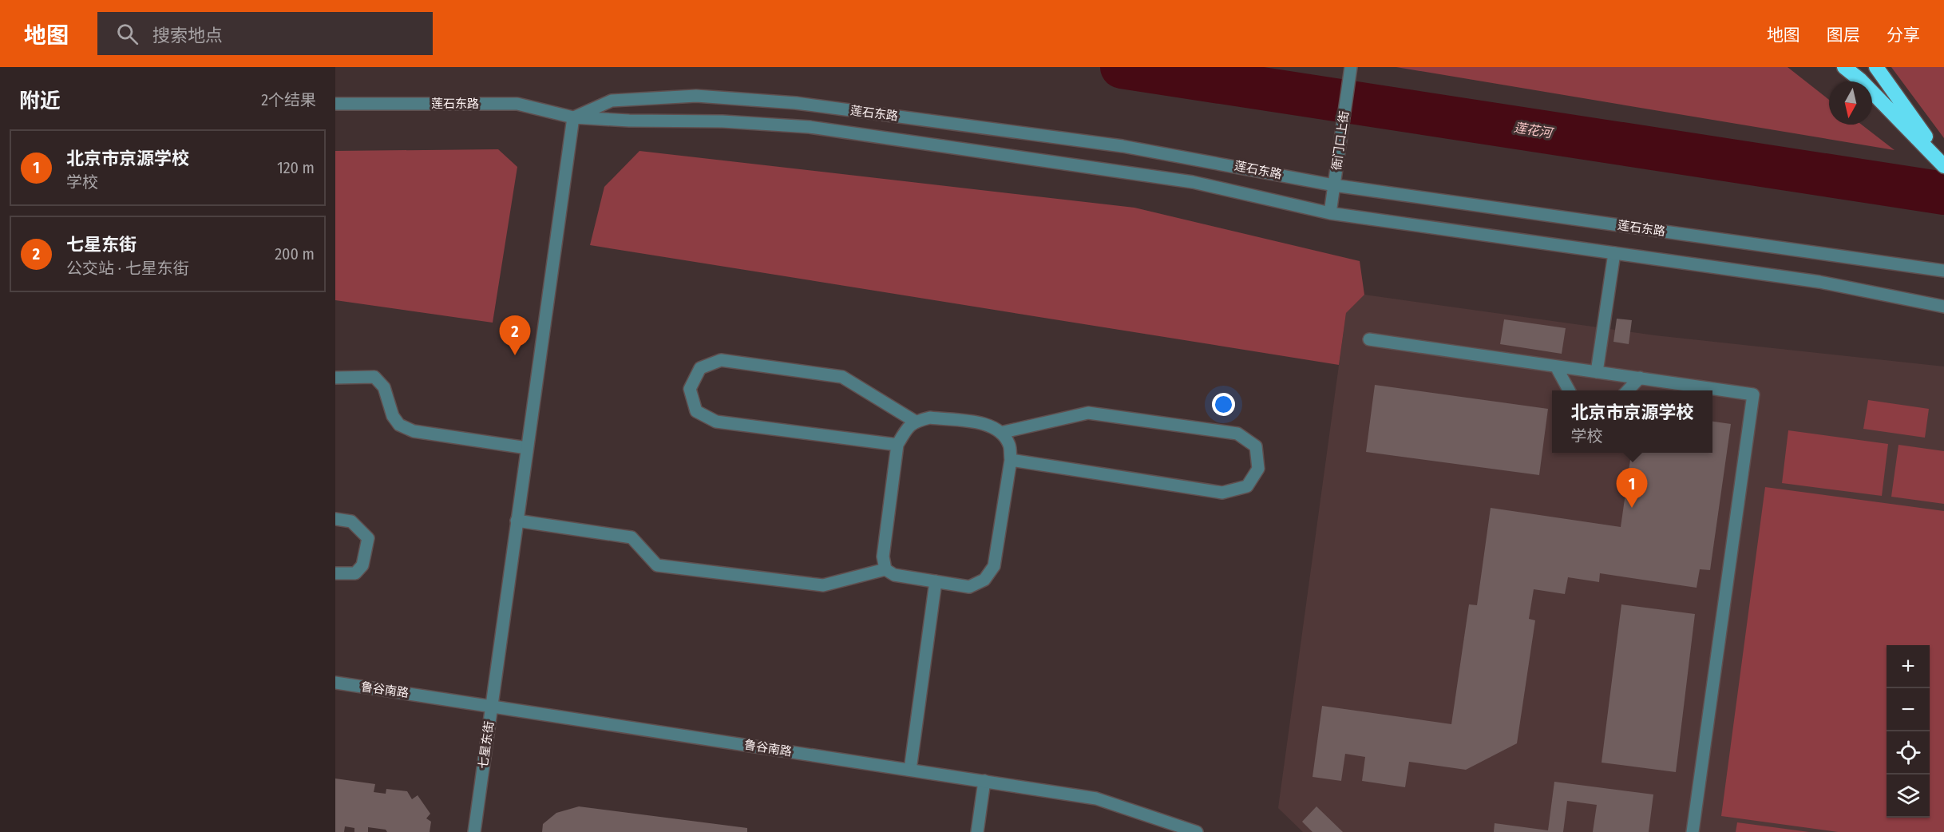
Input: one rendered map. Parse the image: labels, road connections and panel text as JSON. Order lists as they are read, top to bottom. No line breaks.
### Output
{"streets":{"street":["莲石东路","衙门口上街","鲁谷南路","七星东街"]},"crossings":[["莲石东路","衙门口上街"],["莲石东路","七星东街"],["鲁谷南路","七星东街"]],"water":["莲花河"],"north":"bottom","page":{"header":"地图","search":"搜索地点","nav":["地图","图层","分享"],"heading":["附近","2个结果"],"list":[{"mark":"1","name":"北京市京源学校","note":"学校","value":"120 m"},{"mark":"2","name":"七星东街","note":"公交站 · 七星东街","value":"200 m"}],"pins":["2","1"],"popup":["北京市京源学校","学校"],"map_buttons":["+","−"]}}
